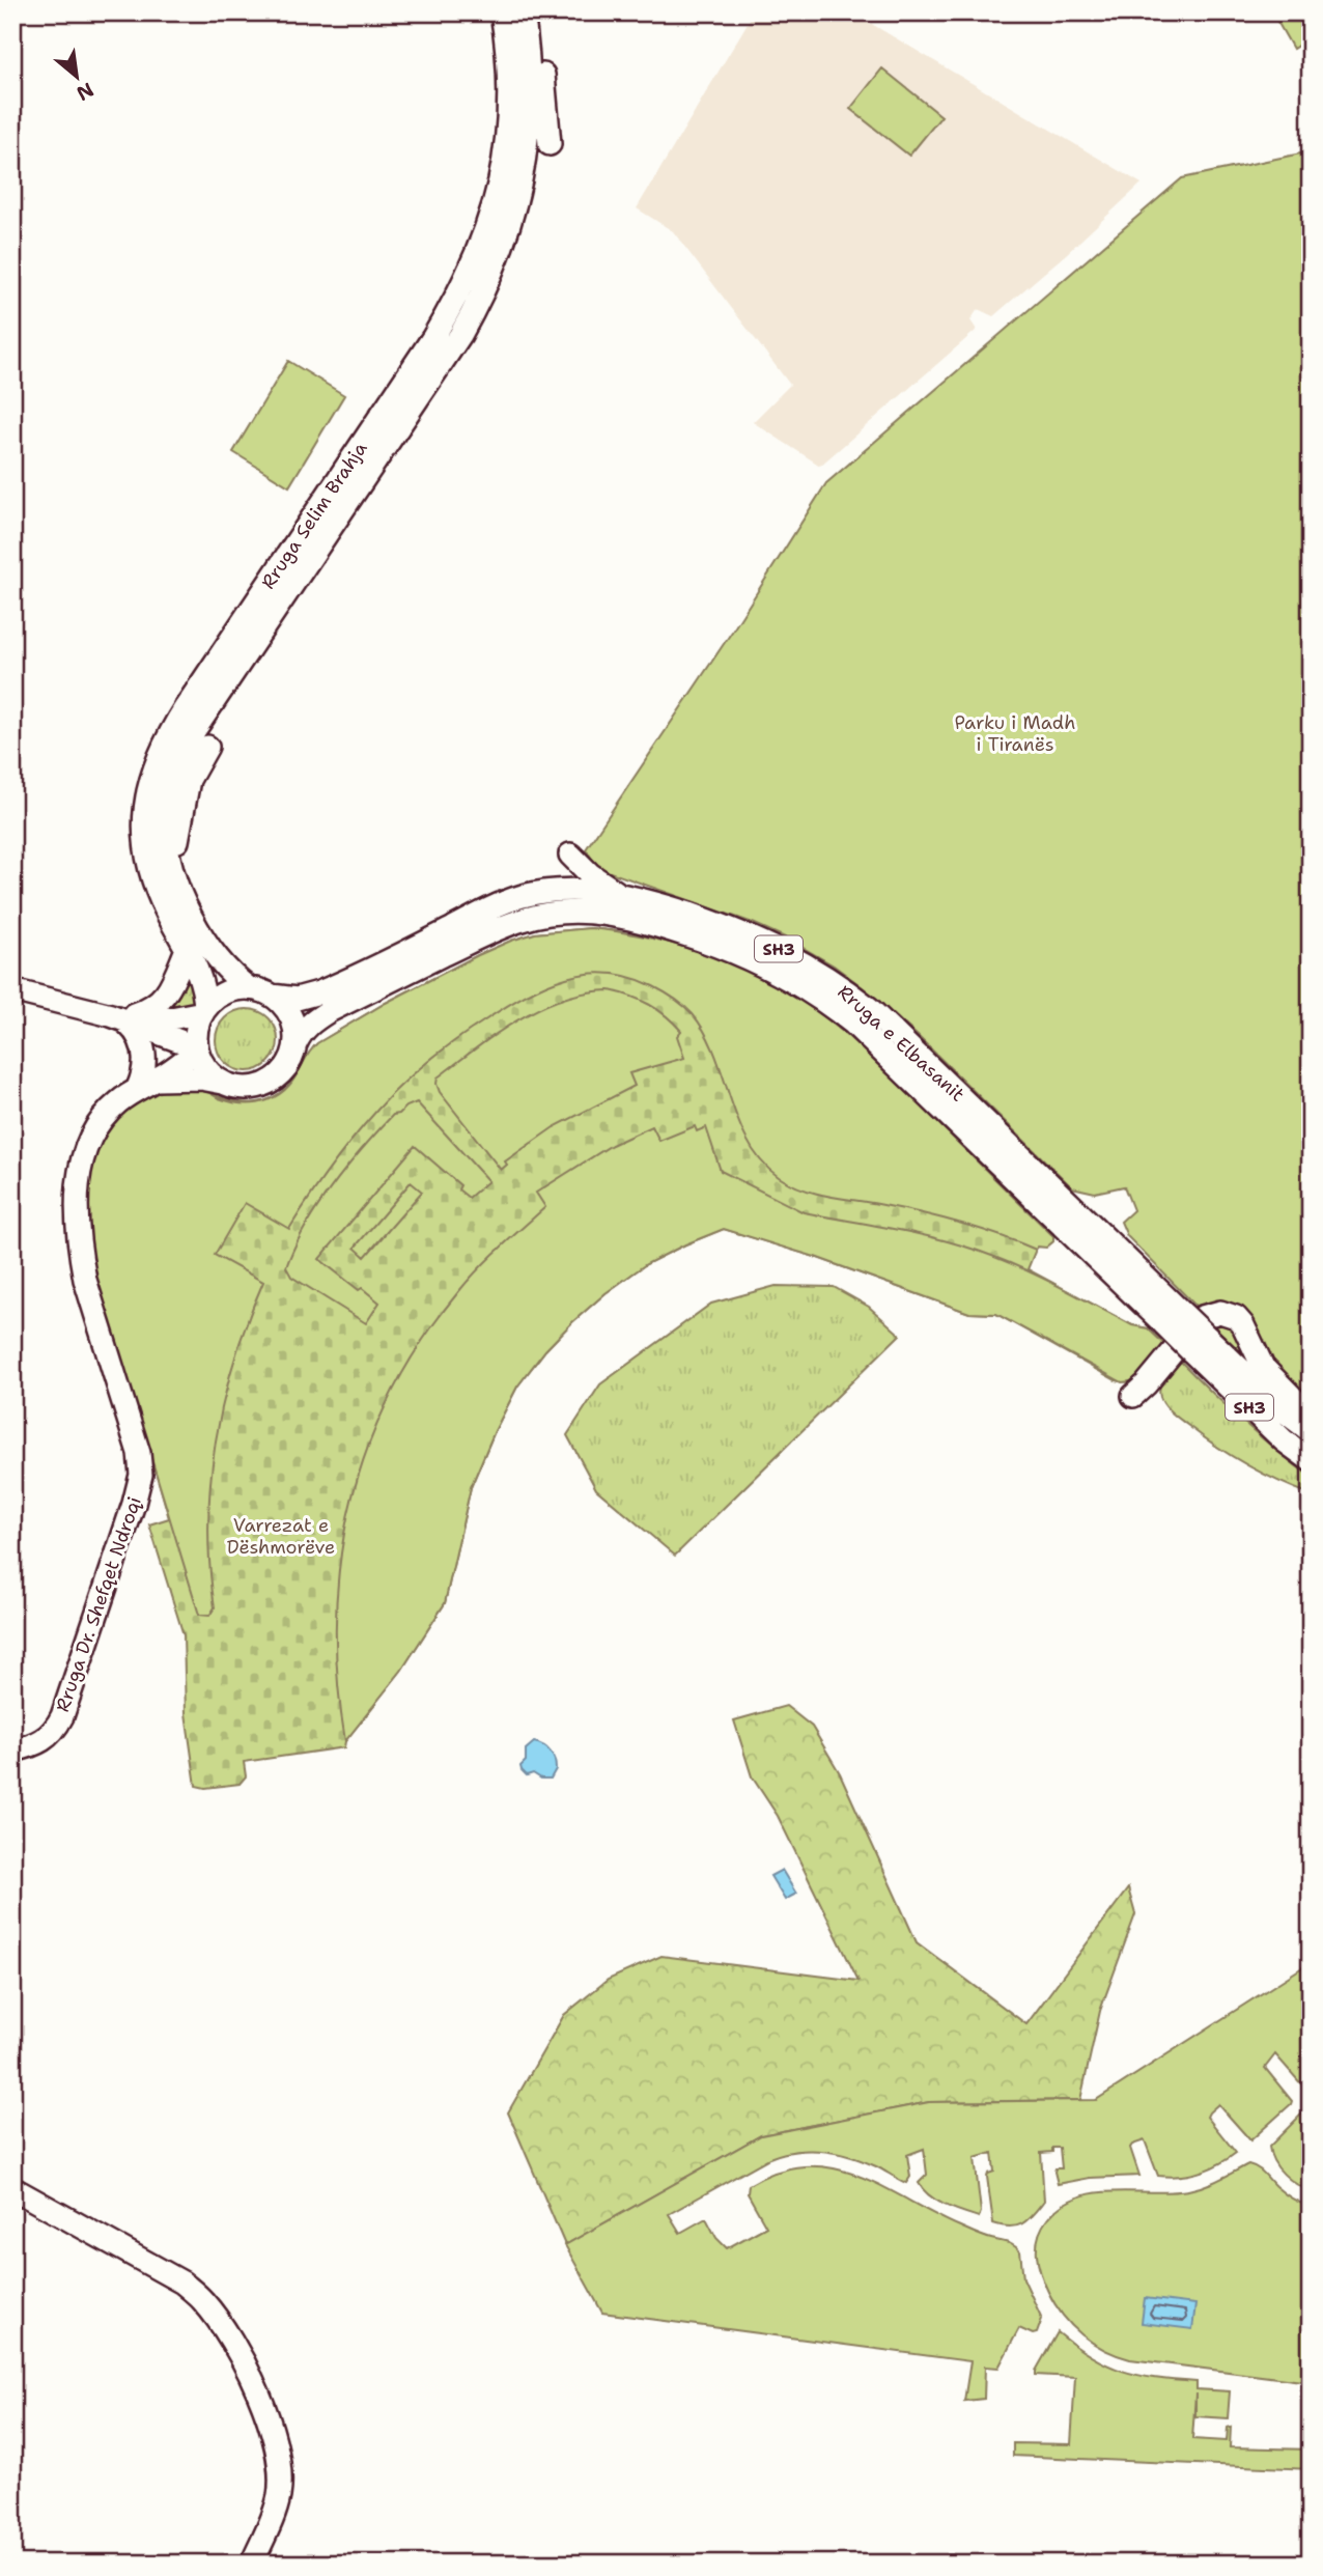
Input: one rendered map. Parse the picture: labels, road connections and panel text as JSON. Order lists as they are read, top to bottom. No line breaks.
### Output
{"streets":{"main road":["Rruga Selim Brahja","SH3","Rruga e Elbasanit","Rruga Dr. Shefqet Ndroqi"]},"crossings":[["Rruga Selim Brahja","SH3"],["Rruga Selim Brahja","Rruga e Elbasanit"],["Rruga Selim Brahja","Rruga Dr. Shefqet Ndroqi"],["SH3","Rruga e Elbasanit"],["SH3","Rruga Dr. Shefqet Ndroqi"],["Rruga e Elbasanit","Rruga Dr. Shefqet Ndroqi"]],"parks":["Parku i Madh i Tiranës","Varrezat e Dëshmorëve"],"north":"bottom right"}
